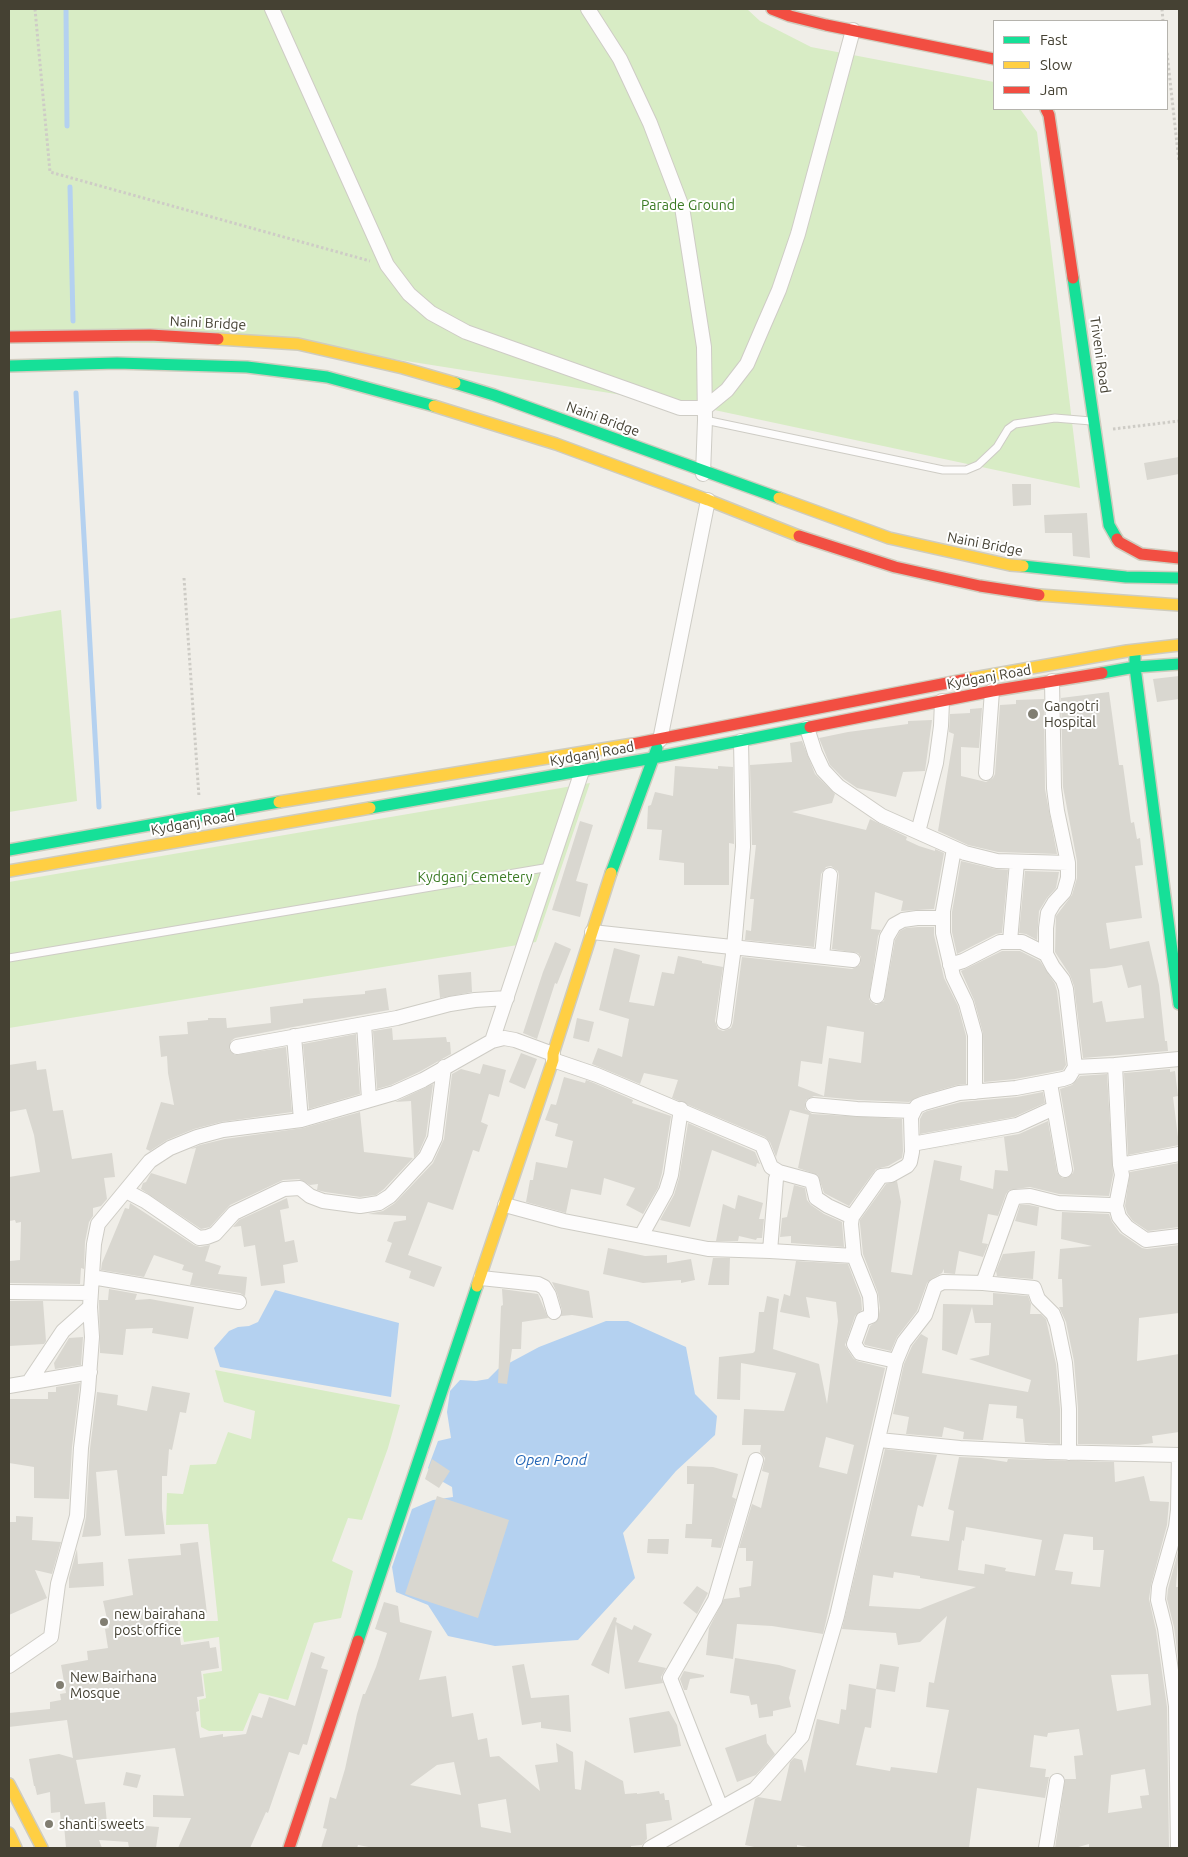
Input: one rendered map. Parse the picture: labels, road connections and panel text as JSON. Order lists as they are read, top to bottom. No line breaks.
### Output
{"streets":{"main road":["Naini Bridge","Triveni Road","Kydganj Road"]},"water":["Open Pond"],"parks":["Parade Ground","Kydganj Cemetery"],"places":["Gangotri Hospital","new bairahana post office","New Bairhana Mosque","shanti sweets"],"legend":["Fast","Slow","Jam"]}
